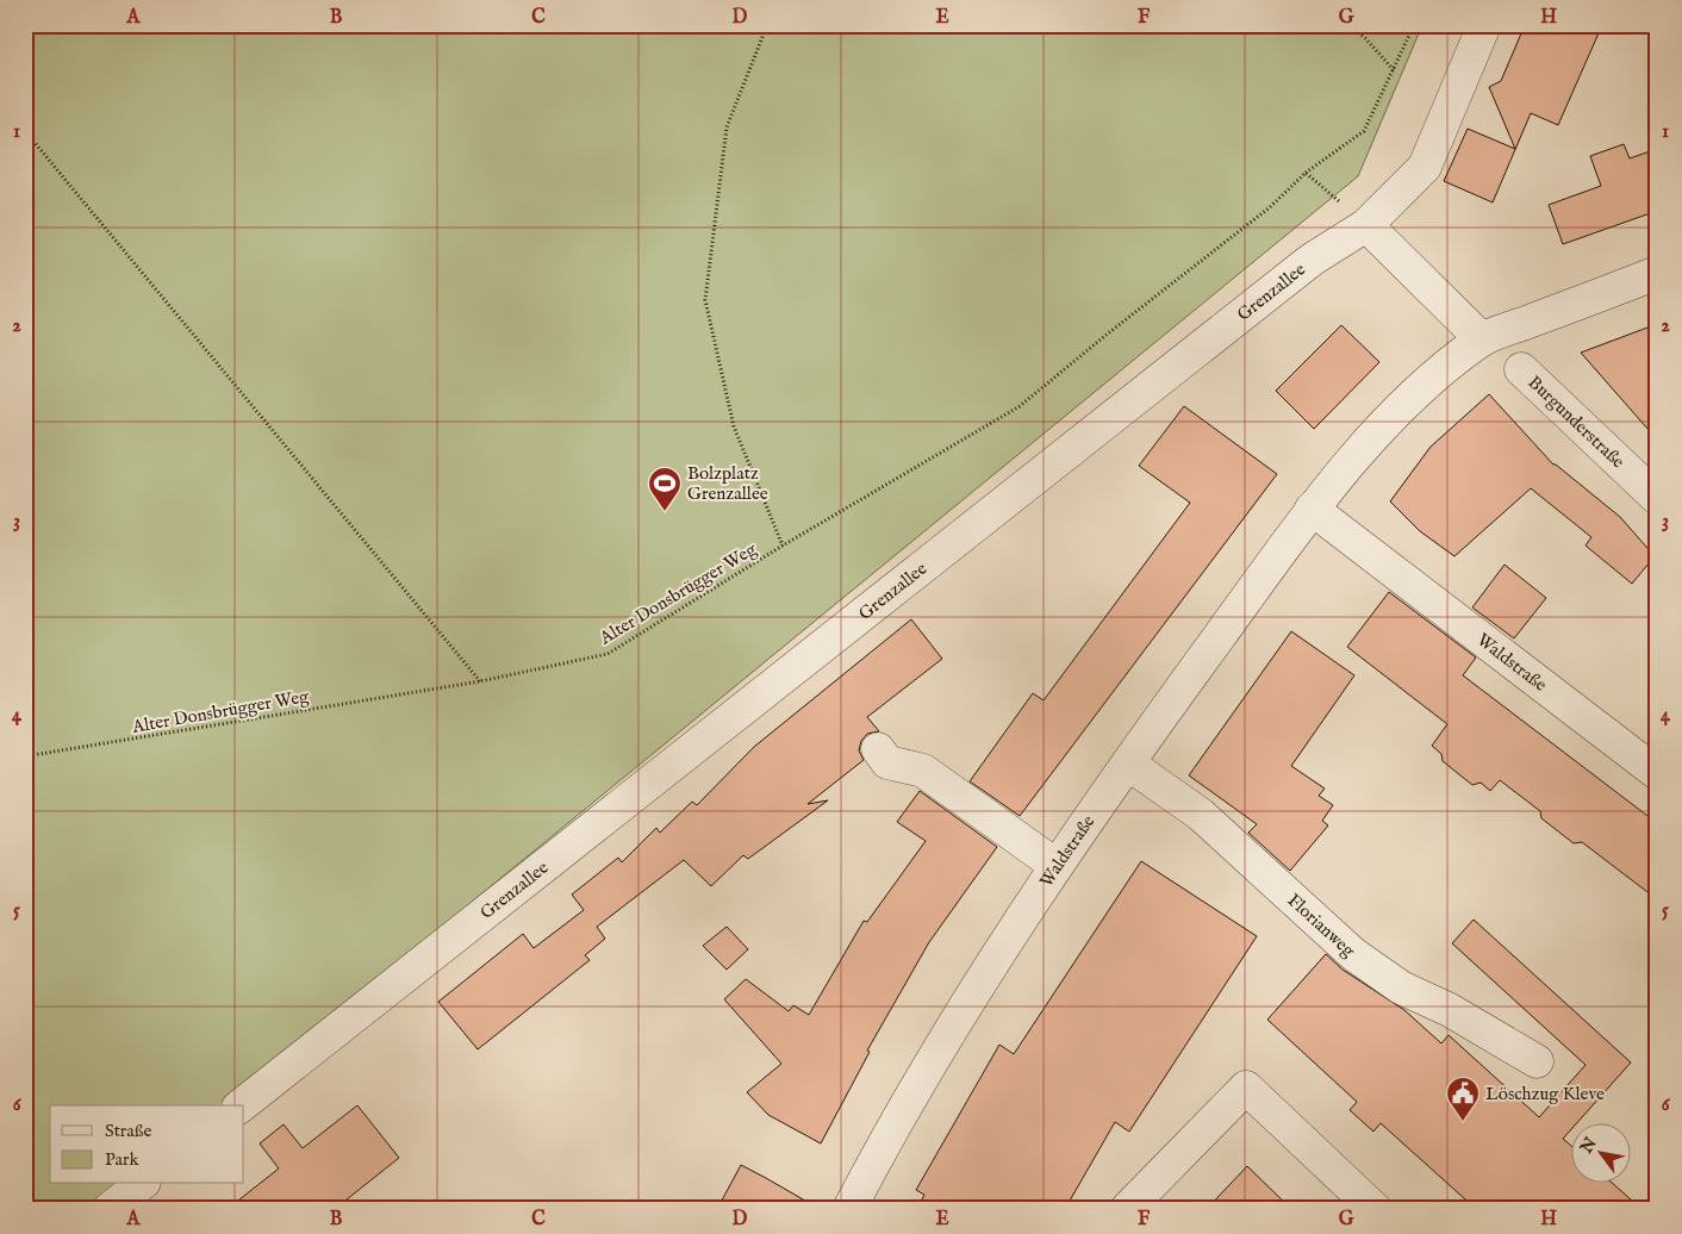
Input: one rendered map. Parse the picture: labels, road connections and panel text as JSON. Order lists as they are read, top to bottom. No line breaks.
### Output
{"streets":{"street":["Grenzallee","Burgunderstraße","Waldstraße","Florianweg"],"path":["Alter Donsbrügger Weg"]},"crossings":[["Waldstraße","Florianweg"]],"places":{"sports":["Bolzplatz Grenzallee"],"public building":["Löschzug Kleve"]},"legend":["Straße","Park"],"north":"top left","grid":{"columns":["A","B","C","D","E","F","G","H"],"rows":["1","2","3","4","5","6"]}}
